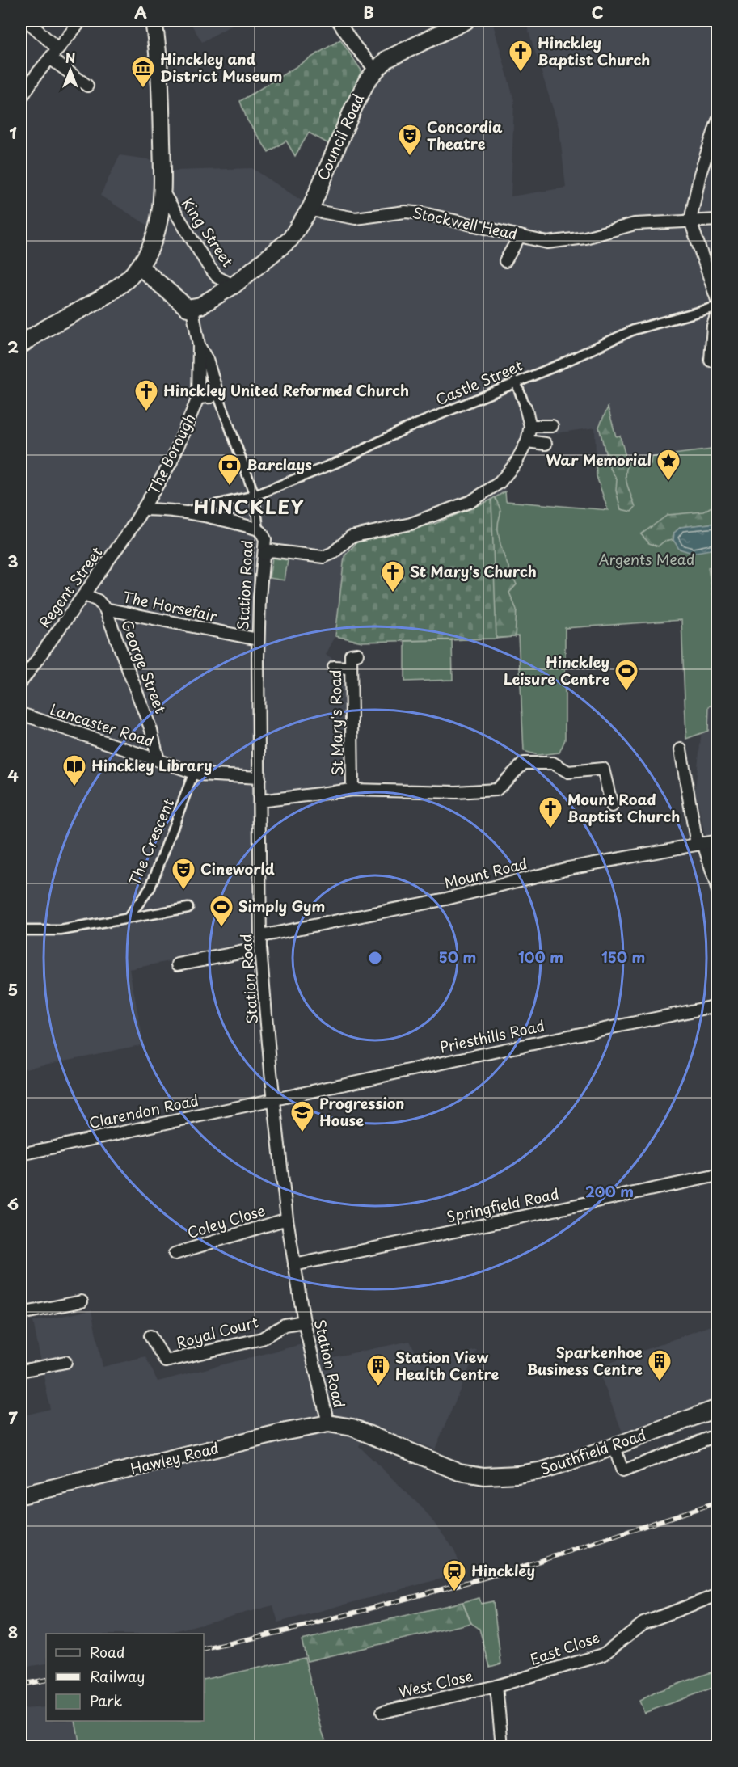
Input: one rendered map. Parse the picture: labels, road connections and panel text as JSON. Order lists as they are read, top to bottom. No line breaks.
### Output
{"streets":{"main road":["Council Road","Southfield Road","Hawley Road"],"street":["Stockwell Head","King Street","Castle Street","The Borough","Station Road","Regent Street","The Horsefair","George Street","St Mary's Road","Lancaster Road","The Crescent","Mount Road","Priesthills Road","Clarendon Road","Springfield Road","Coley Close","Royal Court","East Close","West Close"]},"crossings":[["Council Road","Stockwell Head"],["Castle Street","The Borough"],["The Borough","Station Road"],["The Borough","Regent Street"],["Station Road","The Horsefair"],["Station Road","St Mary's Road"],["Station Road","Lancaster Road"],["Station Road","Mount Road"],["Station Road","Priesthills Road"],["Station Road","Clarendon Road"],["Station Road","Springfield Road"],["Station Road","Coley Close"],["Station Road","Royal Court"],["Station Road","Southfield Road"],["Station Road","Hawley Road"],["Regent Street","George Street"],["The Horsefair","George Street"],["George Street","Lancaster Road"],["Lancaster Road","The Crescent"],["Priesthills Road","Clarendon Road"],["Southfield Road","Hawley Road"],["East Close","West Close"]],"districts":["HINCKLEY"],"parks":["Argents Mead"],"places":{"church":["Hinckley Baptist Church","Hinckley United Reformed Church","St Mary's Church","Mount Road Baptist Church"],"museum":["Hinckley and District Museum"],"theatre":["Concordia Theatre","Cineworld"],"place":["War Memorial"],"bank":["Barclays"],"sports":["Hinckley Leisure Centre","Simply Gym"],"library":["Hinckley Library"],"school or university":["Progression House"],"building":["Sparkenhoe Business Centre","Station View Health Centre"],"station":["Hinckley"]},"legend":["Road","Railway","Park"],"north":"top","grid":{"columns":["A","B","C"],"rows":["1","2","3","4","5","6","7","8"]},"rings":["50 m","100 m","150 m","200 m"]}
